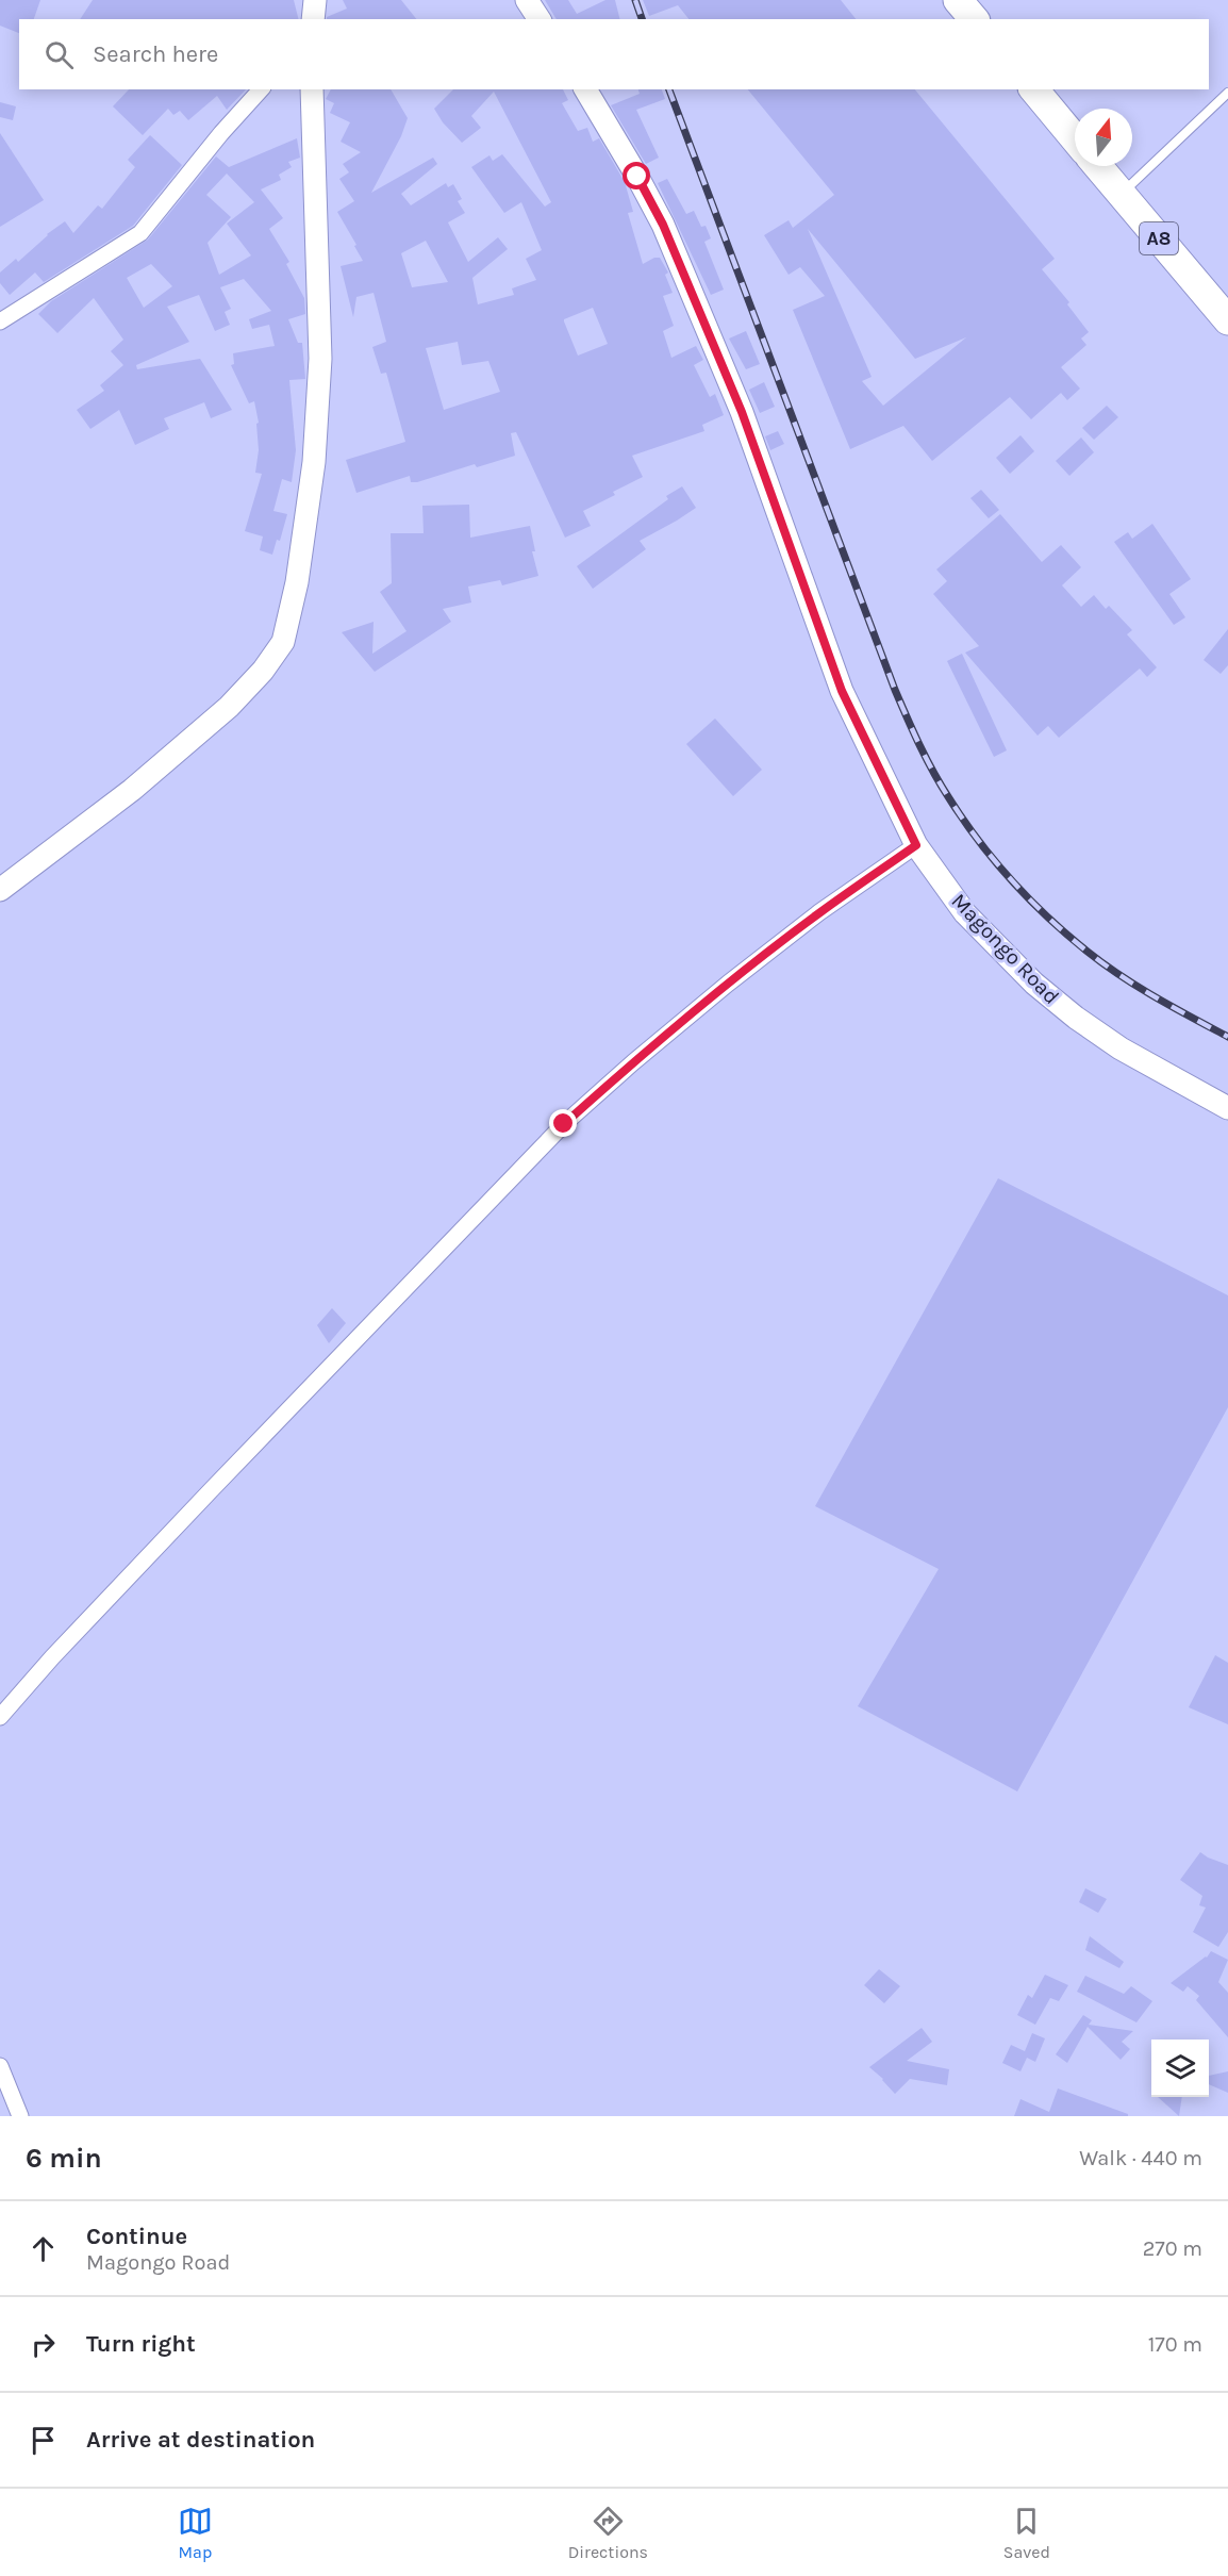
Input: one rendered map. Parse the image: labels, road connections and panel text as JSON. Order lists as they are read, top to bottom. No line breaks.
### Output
{"streets":{"highway":["A8"],"street":["Magongo Road"]},"north":"top","page":{"search":"Search here","heading":["6 min","Walk · 440 m"],"list":[["Continue","Magongo Road","270 m"],["Turn right","170 m"],"Arrive at destination"],"nav":["Map","Directions","Saved"]}}
